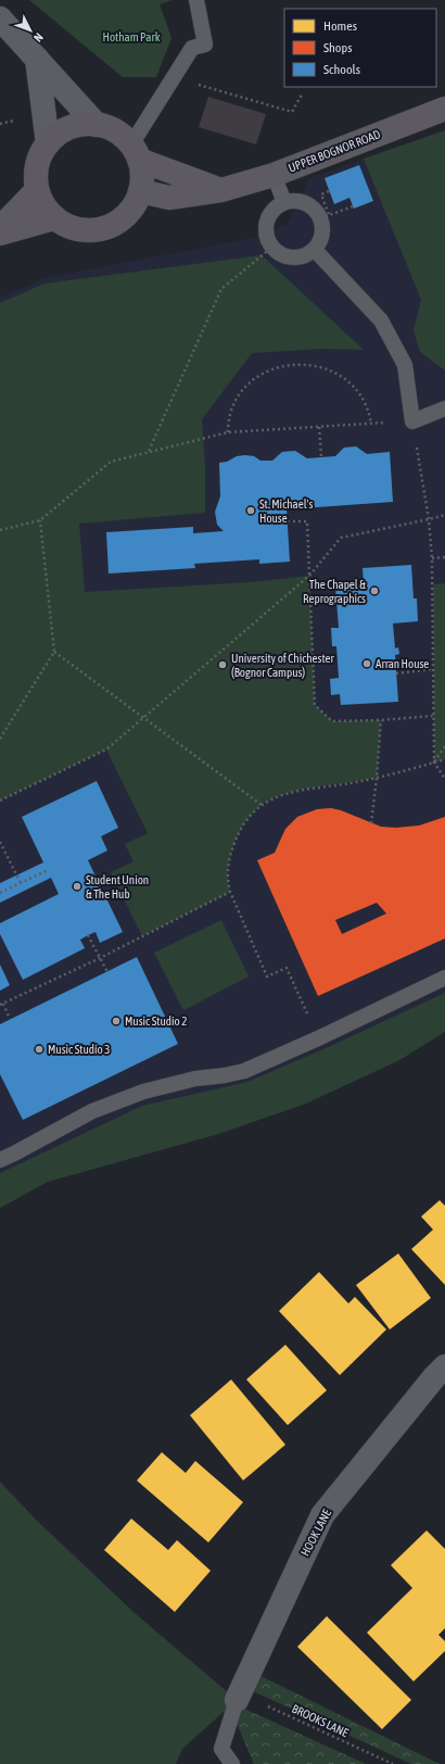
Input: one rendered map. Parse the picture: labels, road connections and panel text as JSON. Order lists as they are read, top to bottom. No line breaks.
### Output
{"streets":{"main road":["UPPER BOGNOR ROAD"],"street":["HOOK LANE"],"path":["BROOKS LANE"]},"crossings":[["HOOK LANE","BROOKS LANE"]],"parks":["Hotham Park"],"places":["St. Michael's House","The Chapel & Reprographics","Arran House","University of Chichester (Bognor Campus)","Student Union & The Hub","Music Studio 2","Music Studio 3"],"legend":["Homes","Shops","Schools"],"north":"bottom right"}
